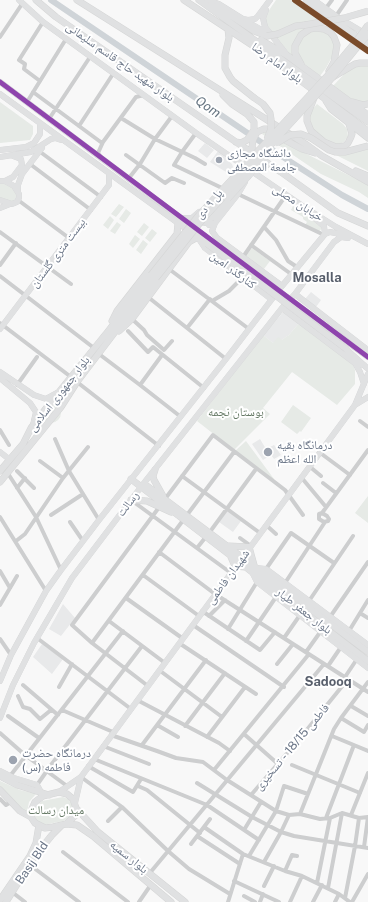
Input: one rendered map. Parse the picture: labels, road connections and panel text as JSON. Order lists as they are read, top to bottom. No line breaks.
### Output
{"streets":{"main road":["بلوار شهید حاج قاسم سلیمانی","بلوار امام رضا","خیابان مصلی","پل ۹ دی","بیست متری گلستان","کنارگذر امین","بلوار جمهوری اسلامی","رسالت","شهیدان فاطمی","بلوار جعفر طیار","بلوار سمیه","Basij Bld"],"street":["فاطمی 18/15 - تسخیری"]},"crossings":[["بلوار شهید حاج قاسم سلیمانی","پل ۹ دی"],["کنارگذر امین","رسالت"],["شهیدان فاطمی","بلوار جعفر طیار"],["بلوار سمیه","Basij Bld"]],"districts":["Mosalla","Sadooq"],"water":["Qom"],"parks":["بوستان نجمه","میدان رسالت"],"places":["دانشگاه مجازی جامعة المصطفی","درمانگاه بقیه الله اعظم","درمانگاه حضرت فاطمه (س)"]}
